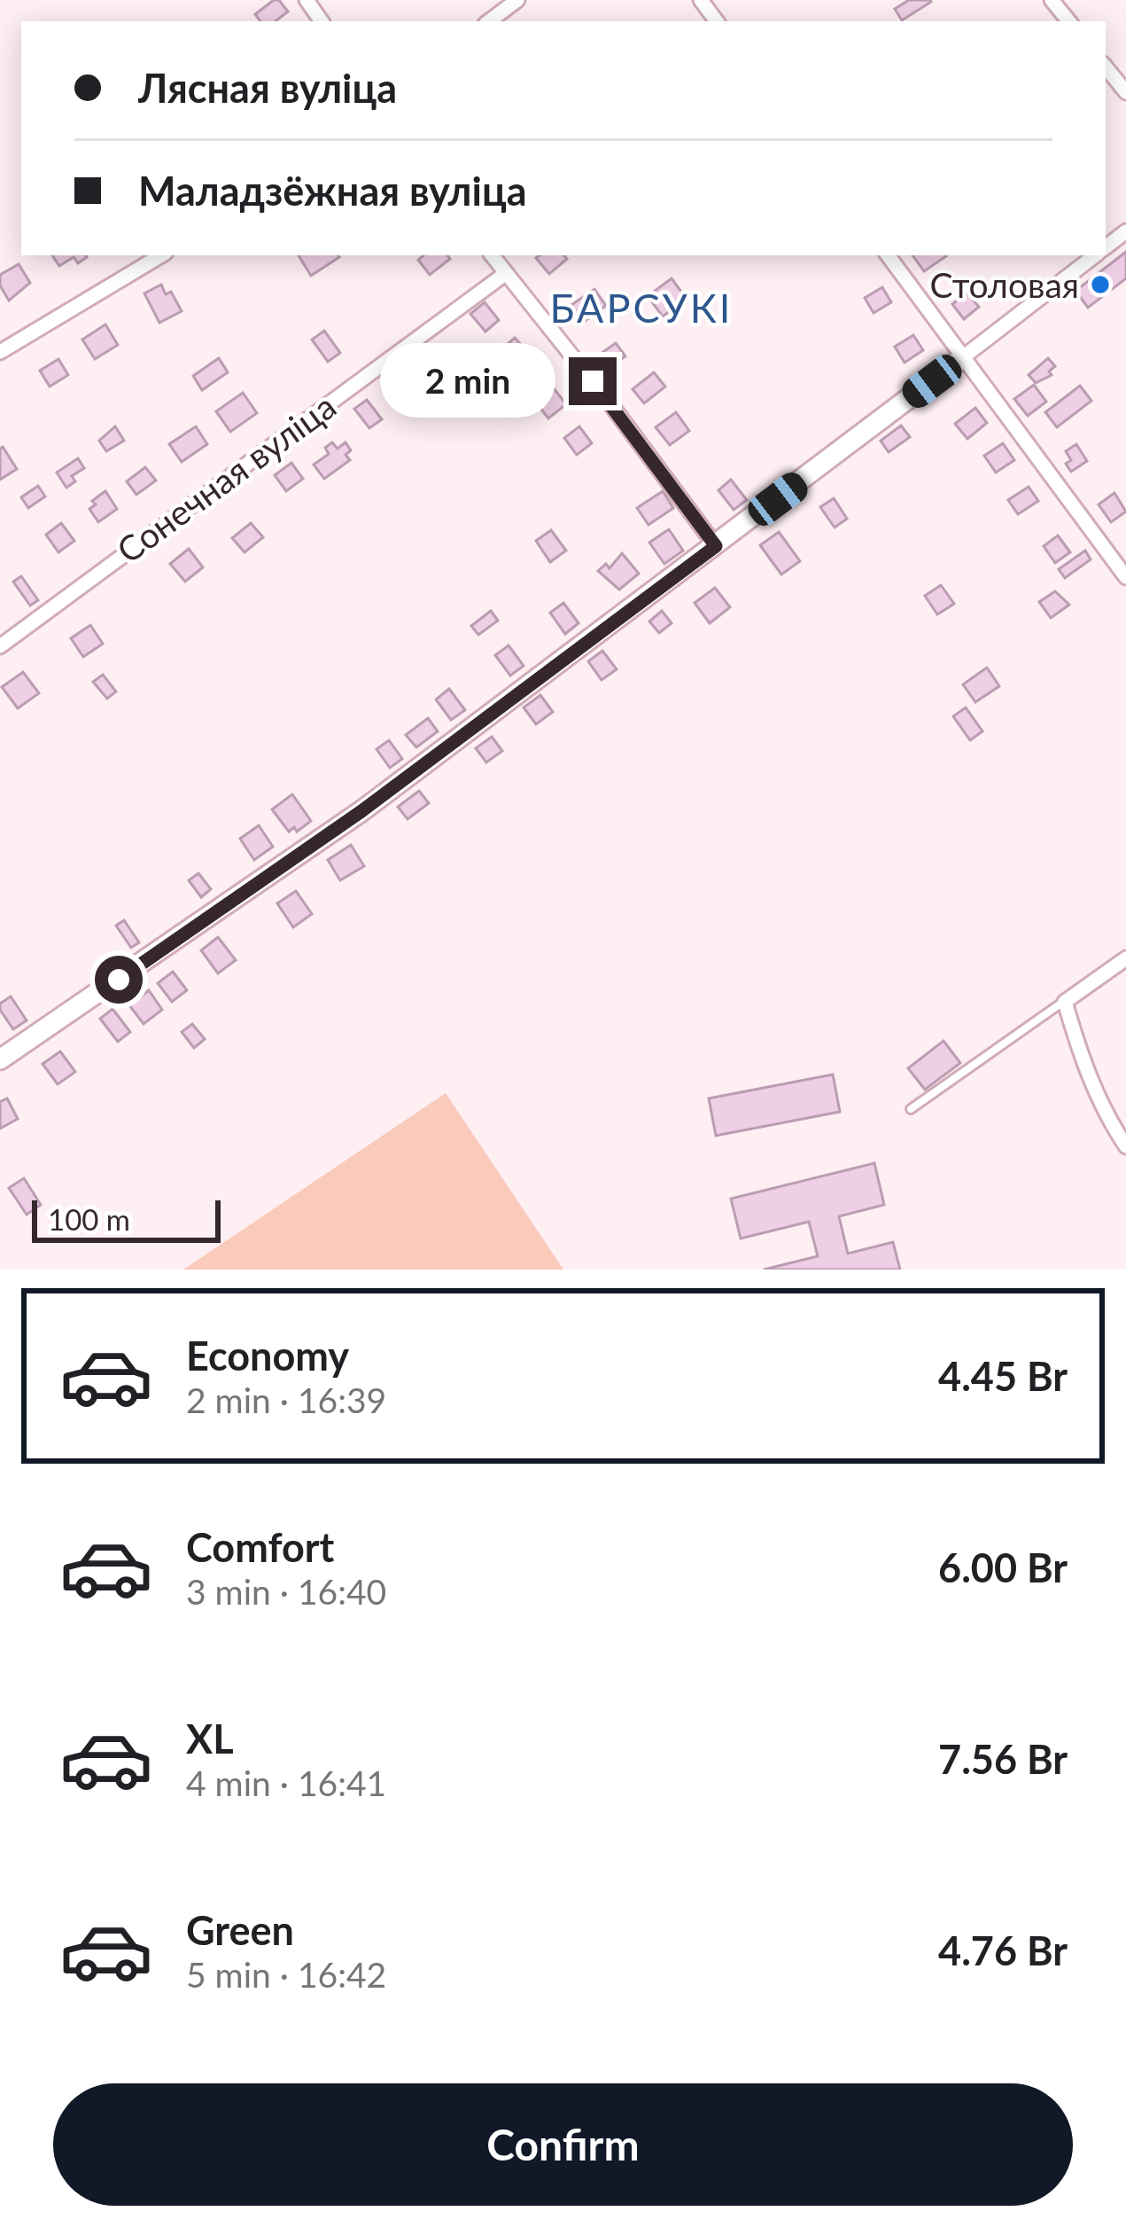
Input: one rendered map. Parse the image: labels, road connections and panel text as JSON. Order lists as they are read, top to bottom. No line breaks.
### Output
{"streets":{"street":["Сонечная вуліца"]},"districts":["БАРСУКІ"],"places":["Столовая"],"scale_bar":"100 m","page":{"banner":["Лясная вуліца","Маладзёжная вуліца"],"bubble":"2 min","scale":"100 m","list":[{"name":"Economy","note":"2 min · 16:39","value":"4.45 Br"},{"name":"Comfort","note":"3 min · 16:40","value":"6.00 Br"},{"name":"XL","note":"4 min · 16:41","value":"7.56 Br"},{"name":"Green","note":"5 min · 16:42","value":"4.76 Br"}],"buttons":"Confirm"}}
